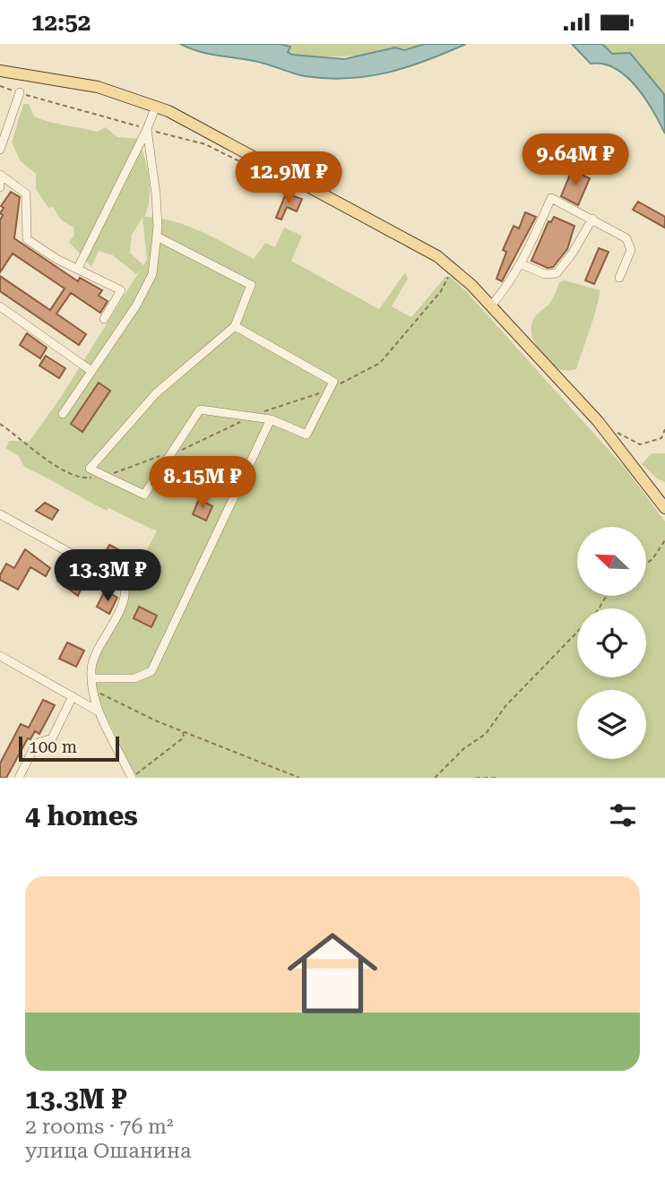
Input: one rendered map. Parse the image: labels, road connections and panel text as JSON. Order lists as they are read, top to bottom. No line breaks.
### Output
{"scale_bar":"100 m","north":"top left","page":{"status":"12:52","price":["9.64M ₽","12.9M ₽","8.15M ₽","13.3M ₽"],"scale":"100 m","heading":"4 homes","list":[{"name":"13.3M ₽","note":"2 rooms · 76 m² · улица Ошанина"}]}}
